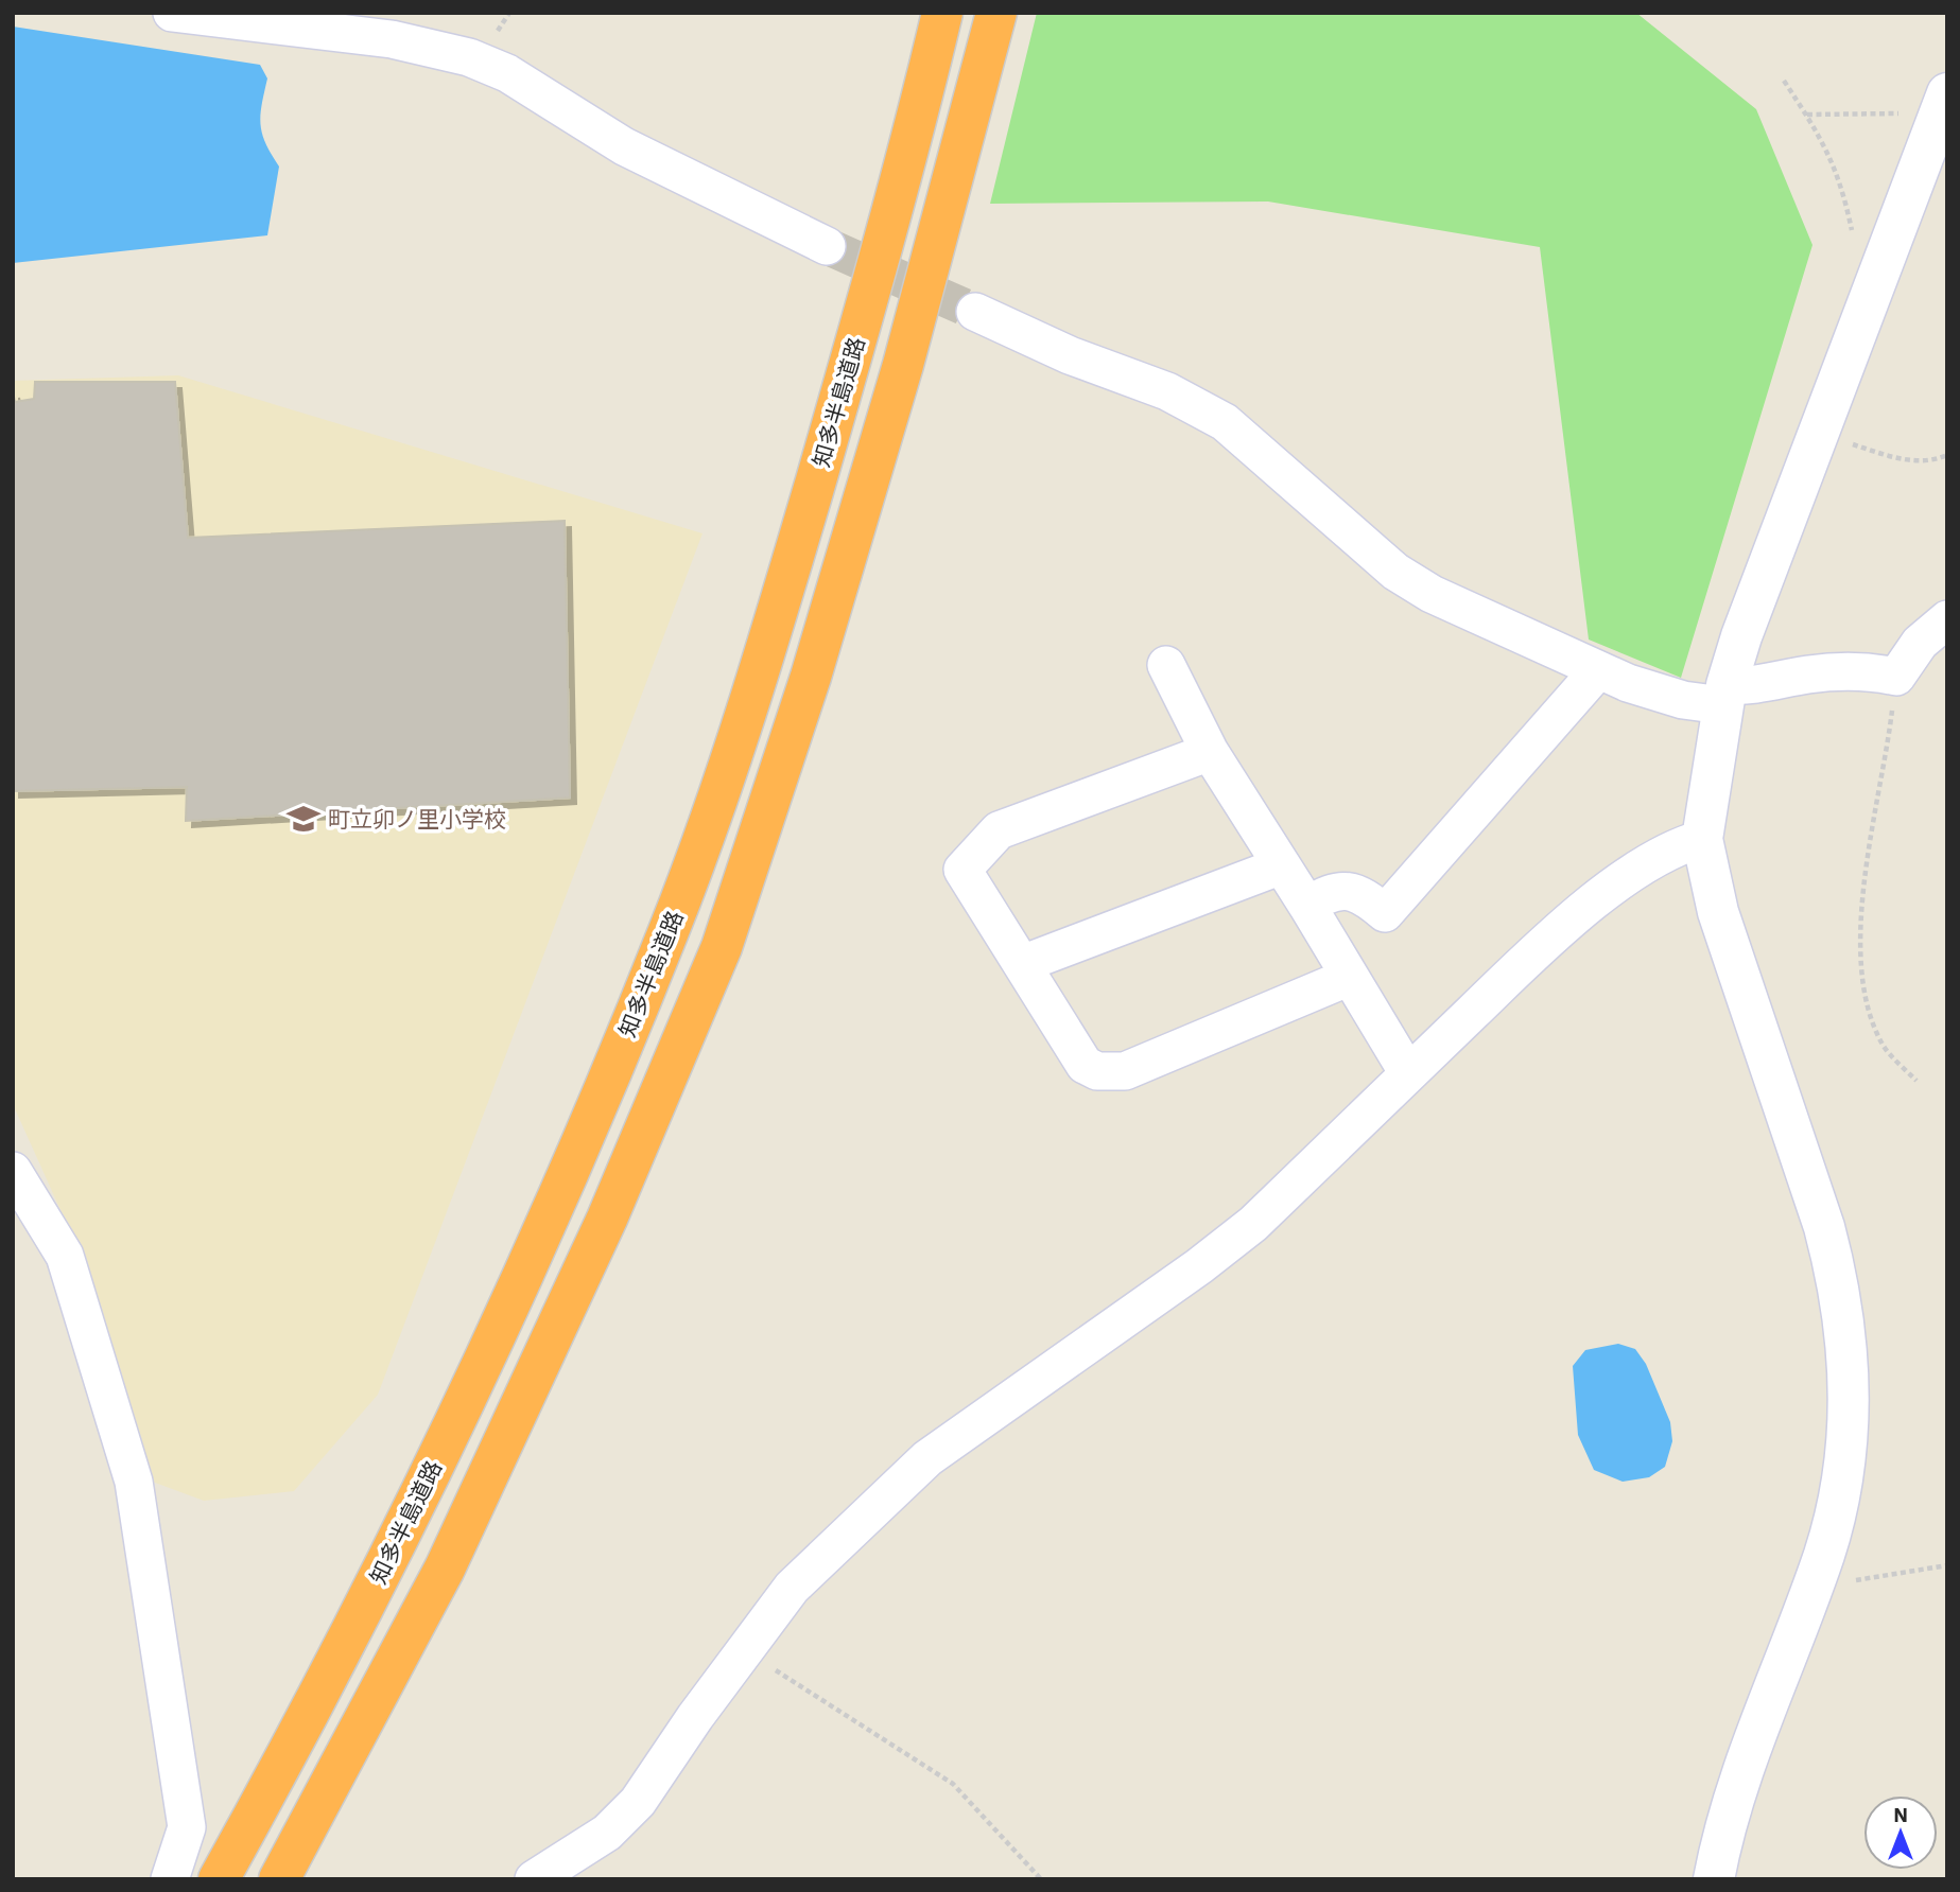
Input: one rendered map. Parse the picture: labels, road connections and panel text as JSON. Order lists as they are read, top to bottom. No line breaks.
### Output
{"streets":{"highway":["知多半島道路"]},"places":{"school or university":["町立卯ノ里小学校"]},"north":"top"}
